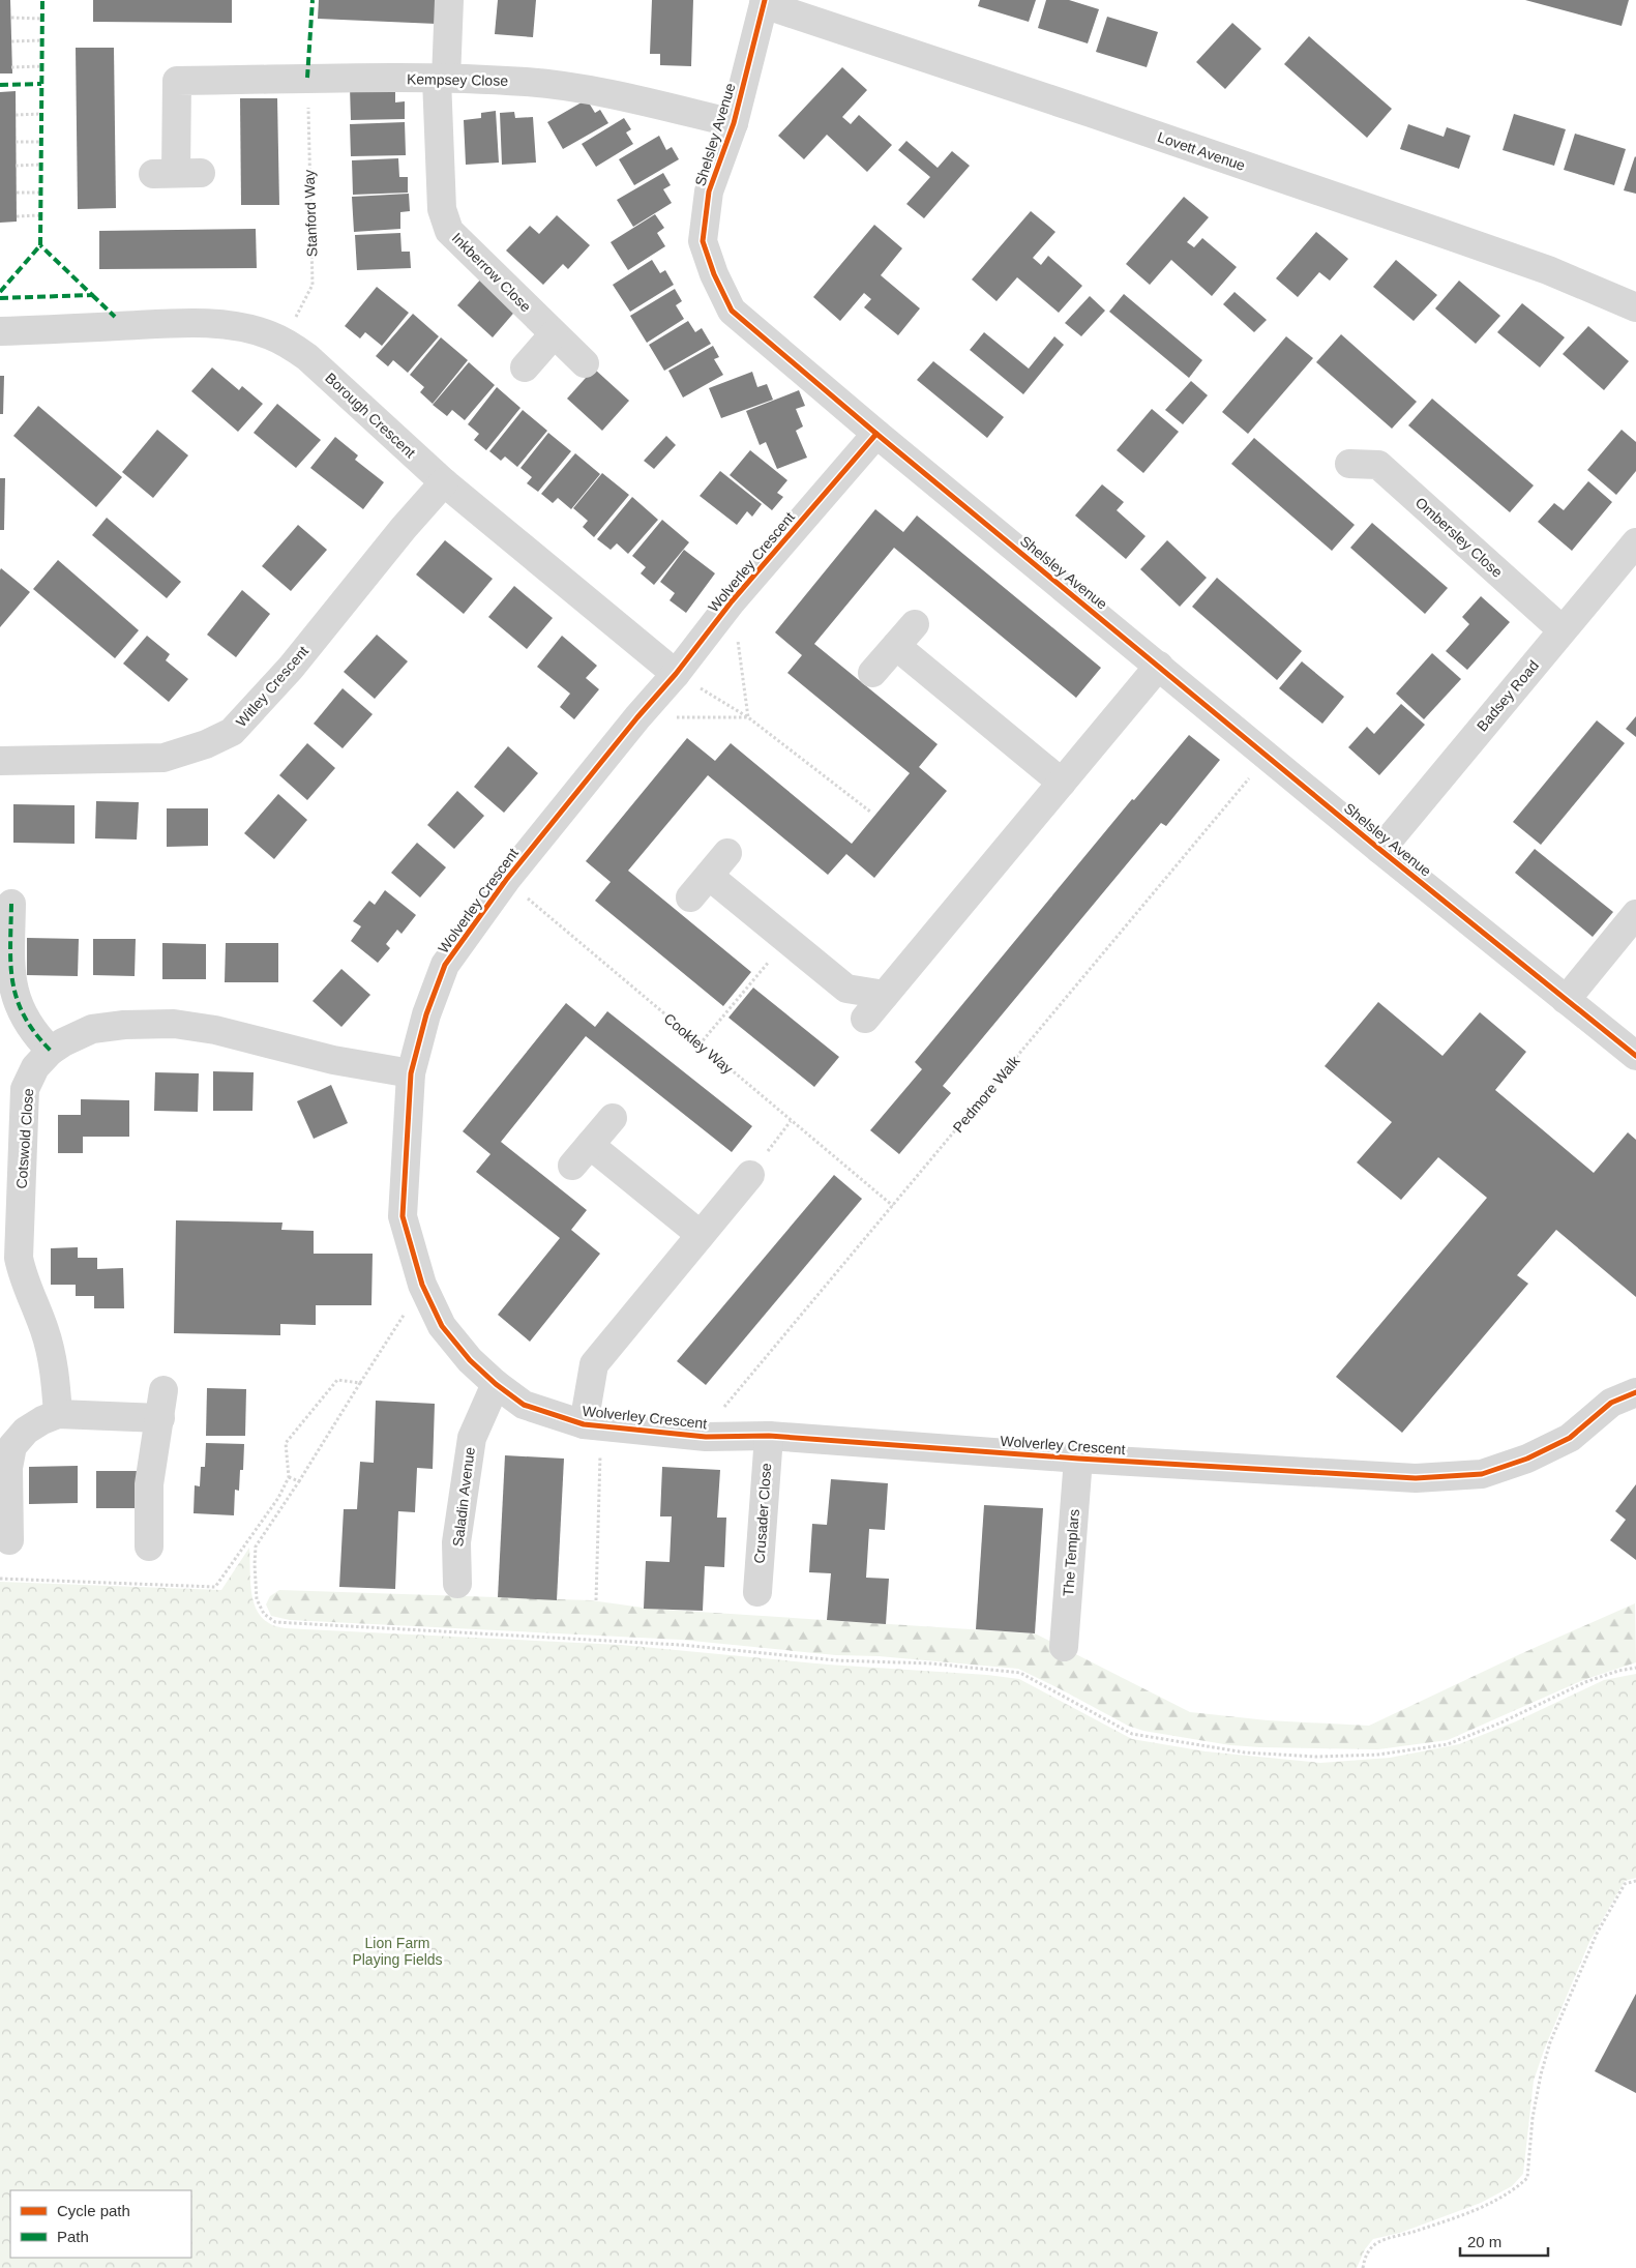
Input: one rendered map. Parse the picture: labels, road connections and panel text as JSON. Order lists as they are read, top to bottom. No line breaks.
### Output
{"streets":{"street":["Kempsey Close","Shelsley Avenue","Lovett Avenue","Inkberrow Close","Borough Crescent","Ombersley Close","Wolverley Crescent","Witley Crescent","Badsey Road","Cotswold Close","Saladin Avenue","Crusader Close","The Templars"],"path":["Stanford Way","Cookley Way","Pedmore Walk"]},"crossings":[["Kempsey Close","Shelsley Avenue"],["Kempsey Close","Stanford Way"],["Kempsey Close","Inkberrow Close"],["Shelsley Avenue","Lovett Avenue"],["Shelsley Avenue","Wolverley Crescent"],["Shelsley Avenue","Badsey Road"],["Shelsley Avenue","Pedmore Walk"],["Stanford Way","Borough Crescent"],["Borough Crescent","Wolverley Crescent"],["Borough Crescent","Witley Crescent"],["Ombersley Close","Badsey Road"],["Wolverley Crescent","Cookley Way"],["Wolverley Crescent","Pedmore Walk"],["Wolverley Crescent","Cotswold Close"],["Wolverley Crescent","Saladin Avenue"],["Wolverley Crescent","Crusader Close"],["Wolverley Crescent","The Templars"],["Cookley Way","Pedmore Walk"]],"parks":["Lion Farm Playing Fields"],"legend":["Cycle path","Path"],"scale_bar":"20 m"}
